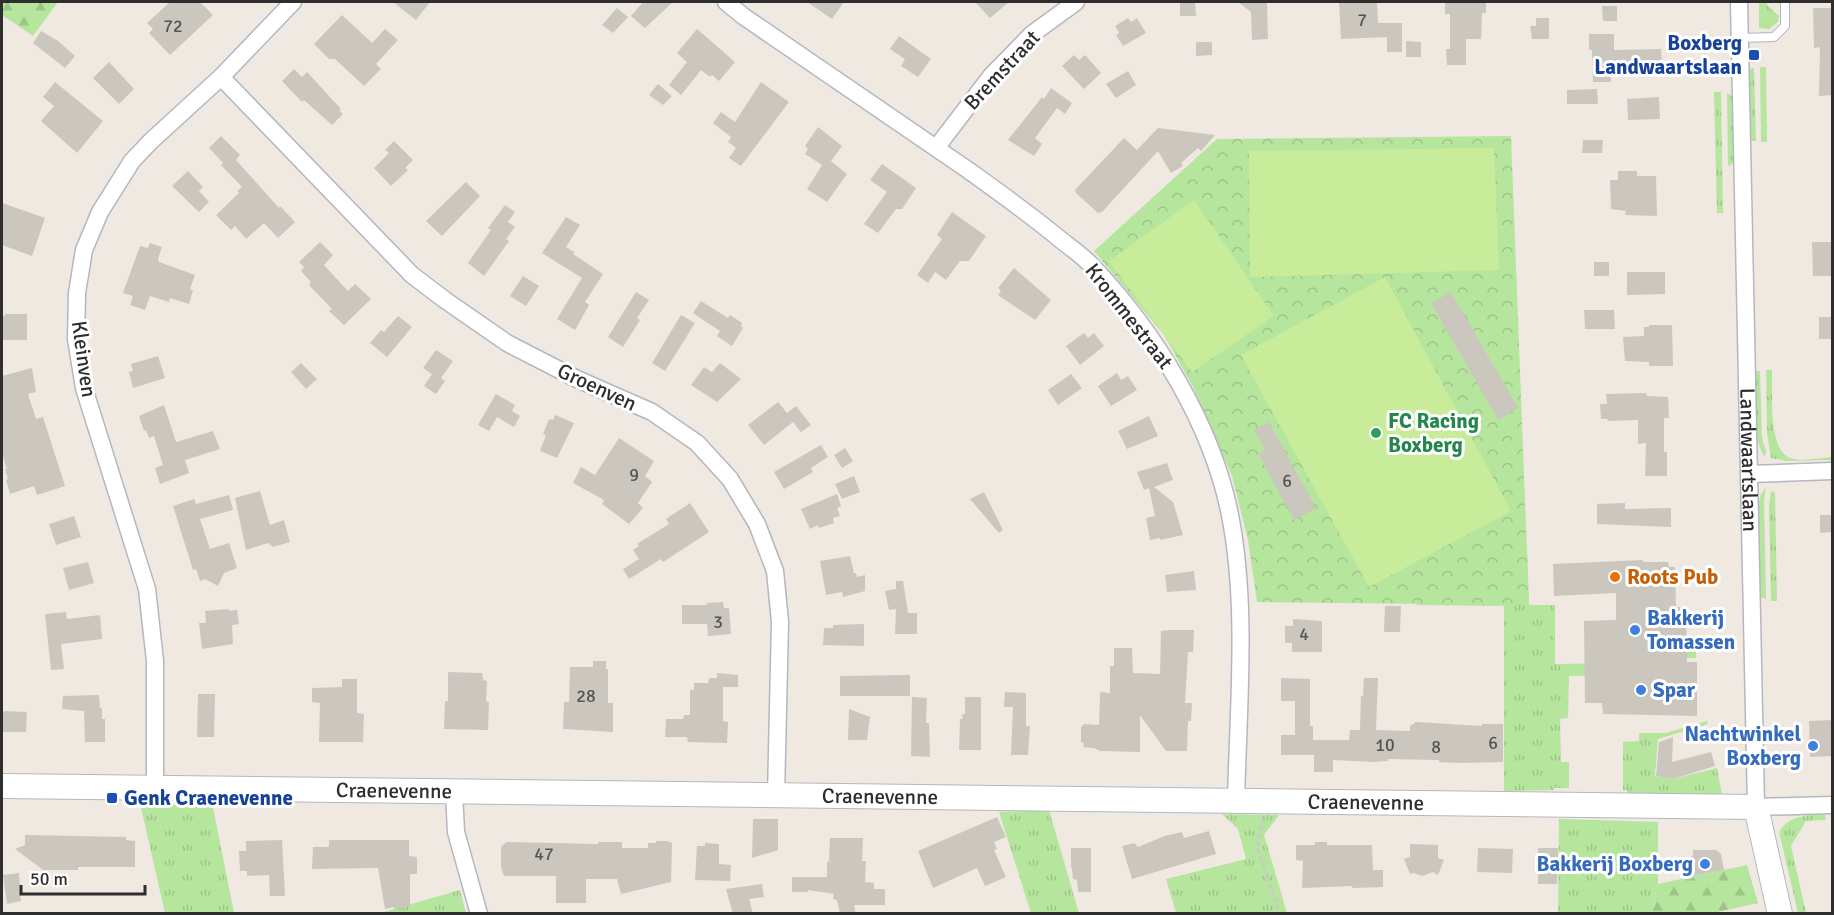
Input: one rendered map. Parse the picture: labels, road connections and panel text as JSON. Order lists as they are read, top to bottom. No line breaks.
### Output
{"streets":{"street":["Bremstraat","Krommestraat","Kleinven","Groenven","Landwaartslaan","Craenevenne"]},"crossings":[["Bremstraat","Krommestraat"],["Krommestraat","Craenevenne"],["Kleinven","Groenven"],["Kleinven","Craenevenne"],["Groenven","Craenevenne"],["Landwaartslaan","Craenevenne"]],"places":{"transit":["Boxberg Landwaartslaan","Genk Craenevenne"],"other":["FC Racing Boxberg","Roots Pub","Bakkerij Tomassen","Spar","Nachtwinkel Boxberg","Bakkerij Boxberg"]},"house_numbers":["7","72","9","6","3","4","28","6","10","8","47"],"scale_bar":"50 m"}
